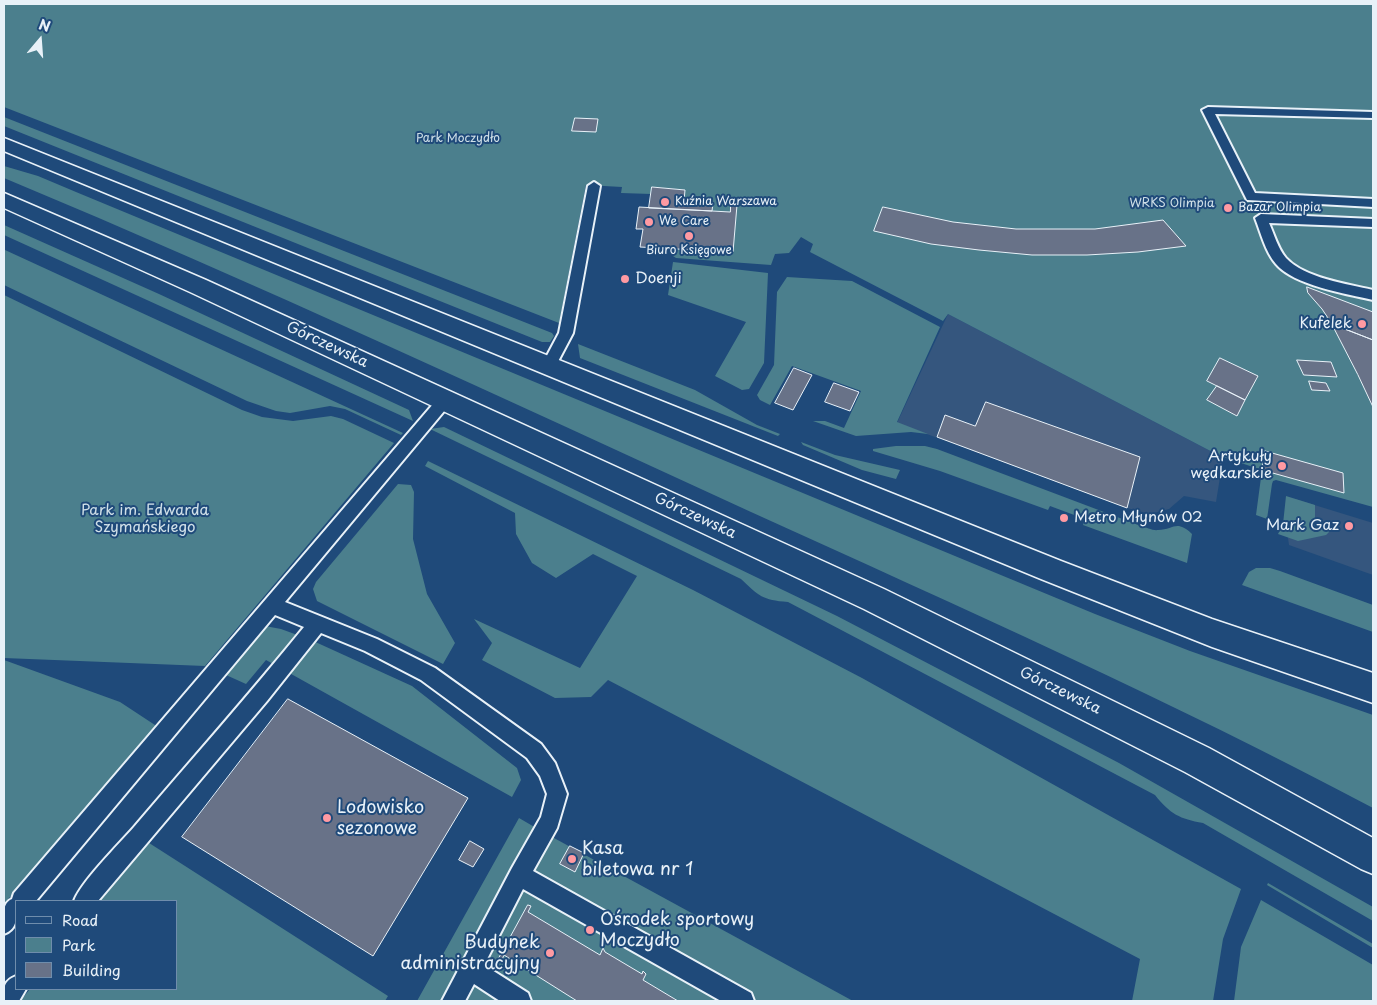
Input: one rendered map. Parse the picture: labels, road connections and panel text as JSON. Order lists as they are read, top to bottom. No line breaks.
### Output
{"streets":{"main road":["Górczewska"]},"parks":["Park Moczydło","WRKS Olimpia","Park im. Edwarda Szymańskiego"],"places":["Kuźnia Warszawa","Bazar Olimpia","We Care","Biuro Księgowe","Doenji","Kufelek","Artykuły wędkarskie","Metro Młynów 02","Mark Gaz","Lodowisko sezonowe","Kasa biletowa nr 1","Ośrodek sportowy Moczydło","Budynek administracyjny"],"legend":["Road","Park","Building"],"north":"top"}
